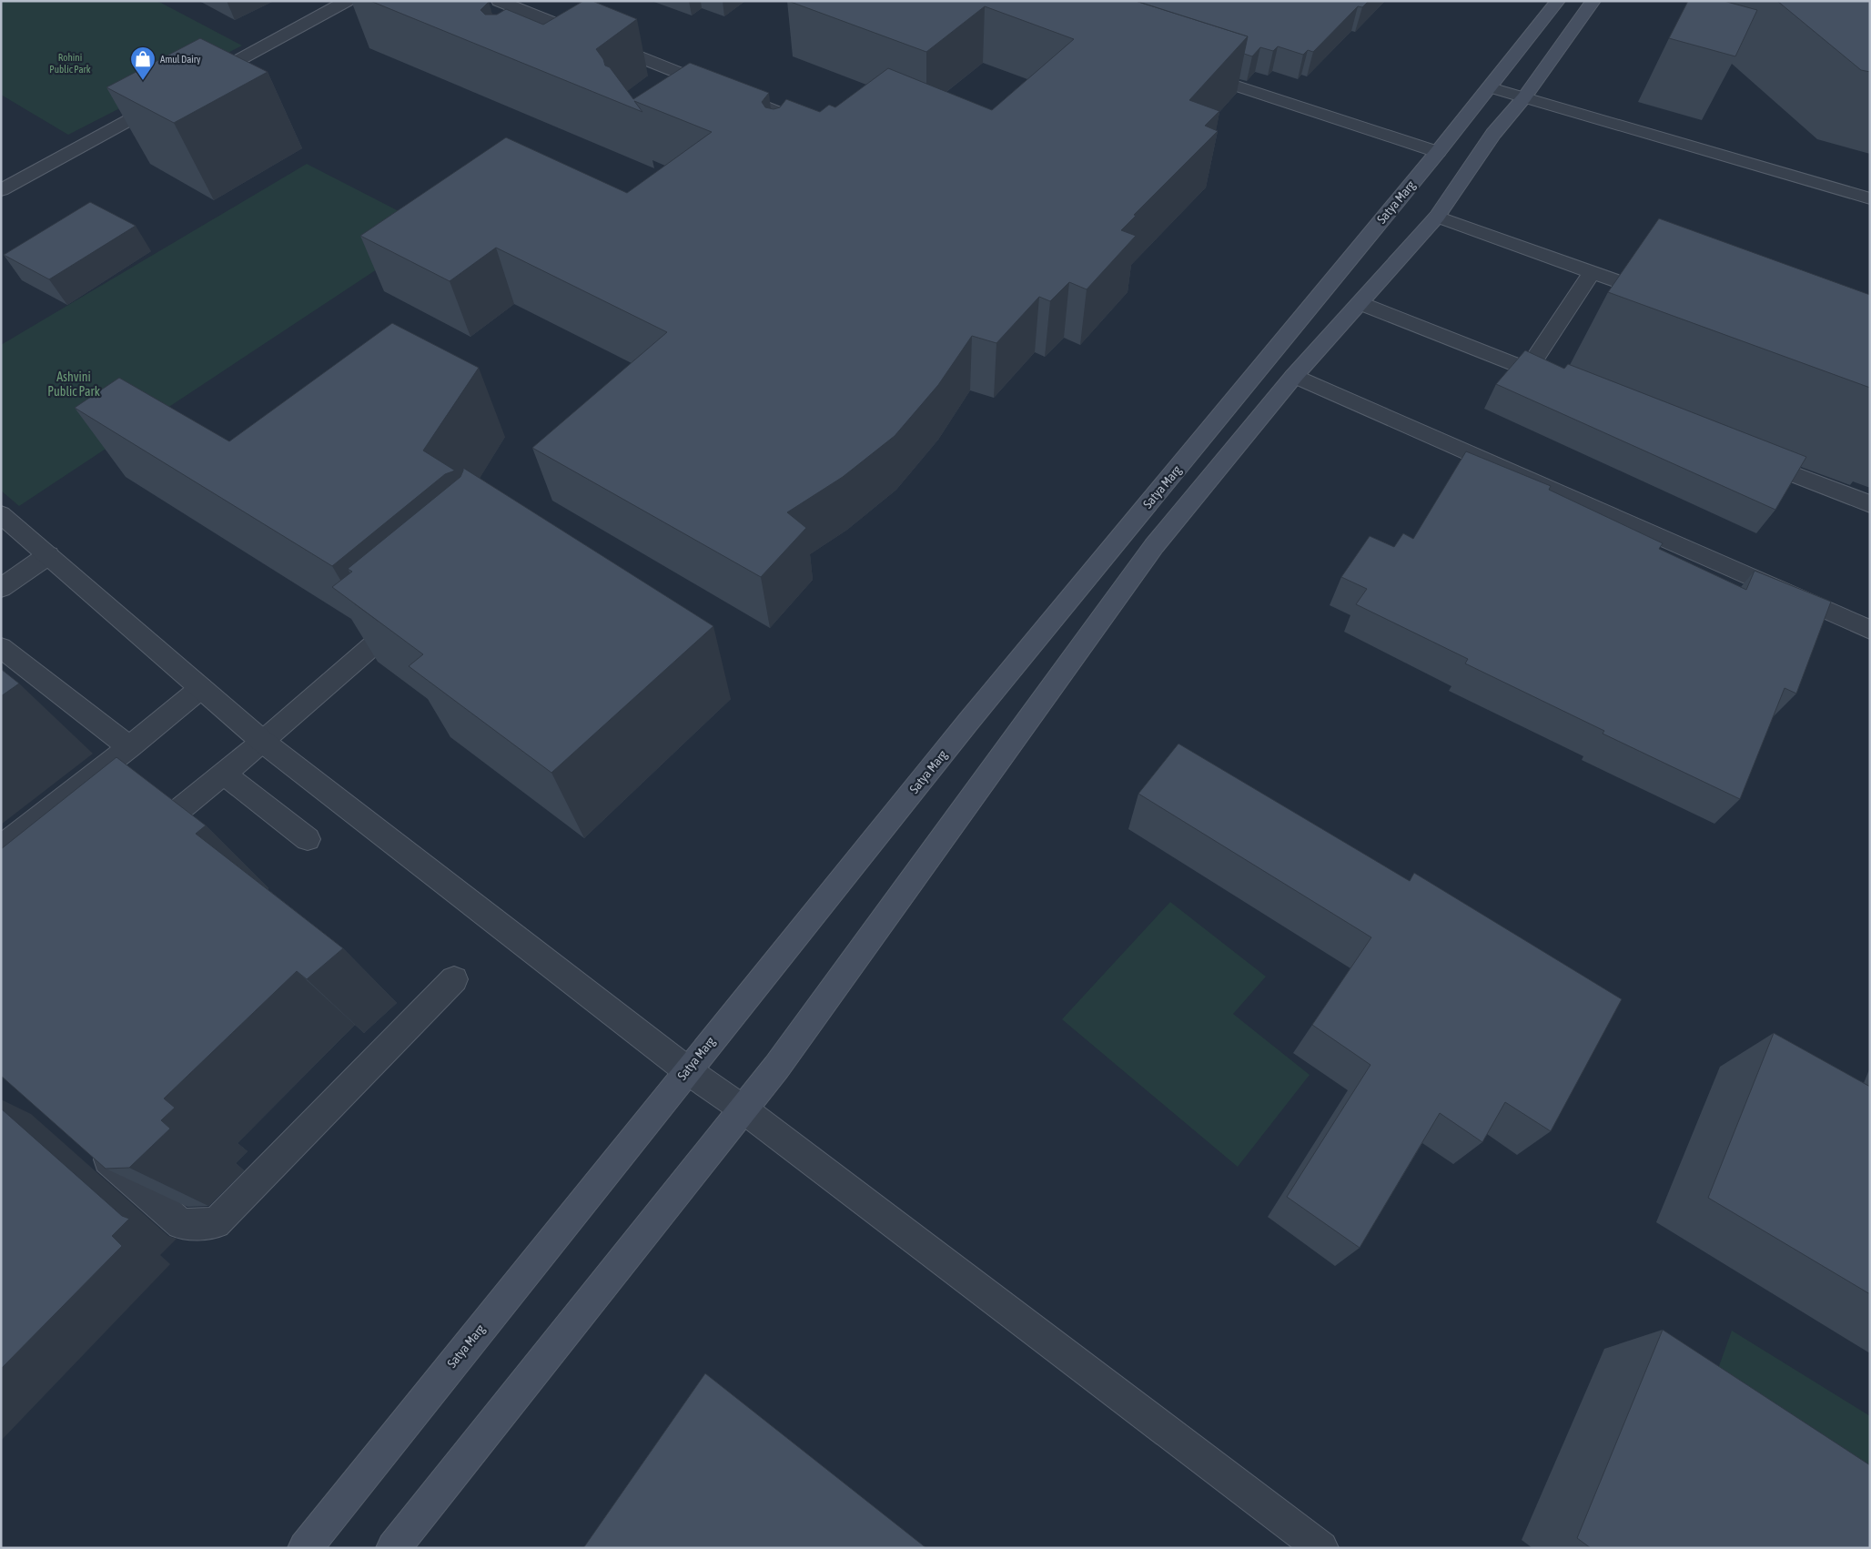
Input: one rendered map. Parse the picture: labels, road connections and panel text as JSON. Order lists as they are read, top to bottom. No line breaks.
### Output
{"streets":{"main road":["Satya Marg"]},"parks":["Rohini Public Park","Ashvini Public Park"],"places":{"shop":["Amul Dairy"]}}
